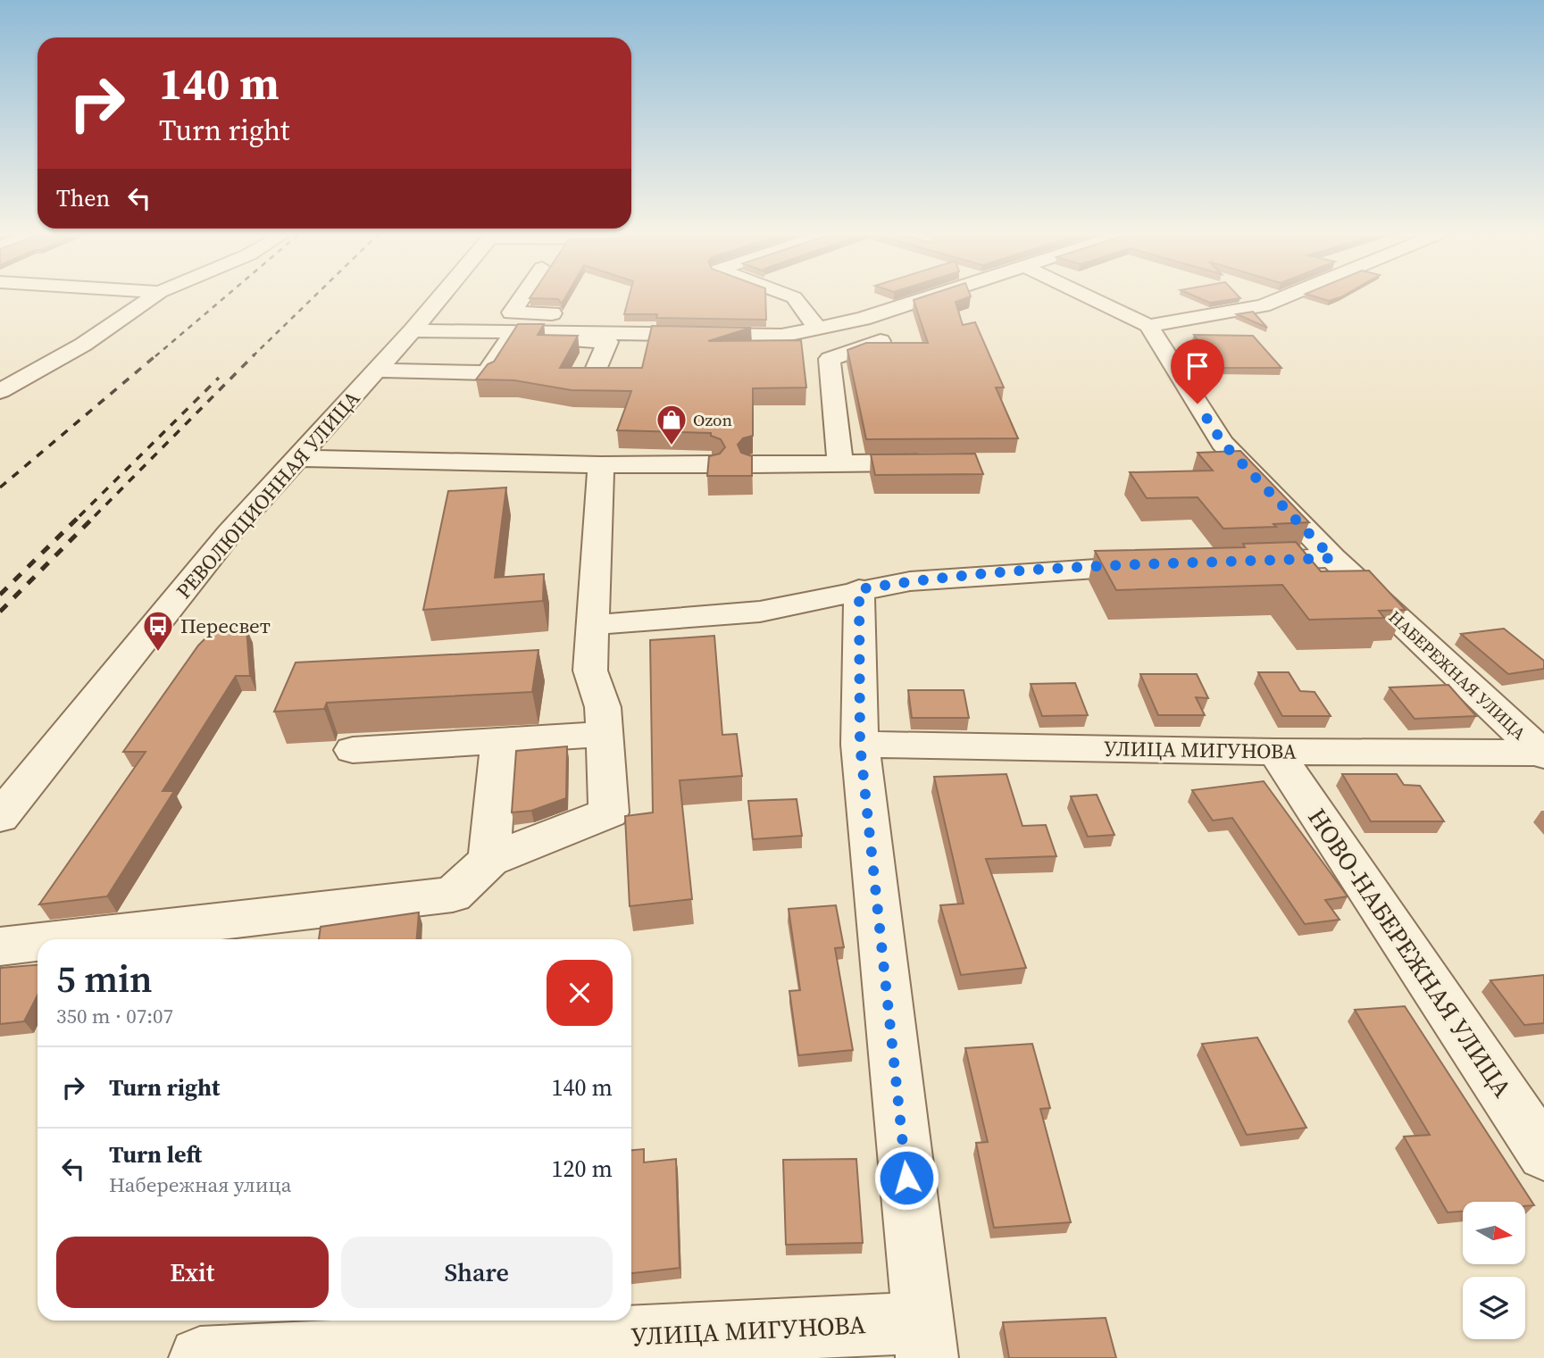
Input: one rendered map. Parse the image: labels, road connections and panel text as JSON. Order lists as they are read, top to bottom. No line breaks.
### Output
{"streets":{"street":["РЕВОЛЮЦИОННАЯ УЛИЦА","НАБЕРЕЖНАЯ УЛИЦА","УЛИЦА МИГУНОВА","НОВО-НАБЕРЕЖНАЯ УЛИЦА"]},"crossings":[["НАБЕРЕЖНАЯ УЛИЦА","УЛИЦА МИГУНОВА"],["УЛИЦА МИГУНОВА","НОВО-НАБЕРЕЖНАЯ УЛИЦА"]],"places":{"shop":["Ozon"],"bus stop":["Пересвет"]},"north":"right","page":{"turn":["140 m","Turn right"],"then":"Then","heading":["5 min","350 m · 07:07"],"list":[{"name":"Turn right","value":"140 m"},{"name":"Turn left","note":"Набережная улица","value":"120 m"}],"buttons":["Exit","Share"]}}
